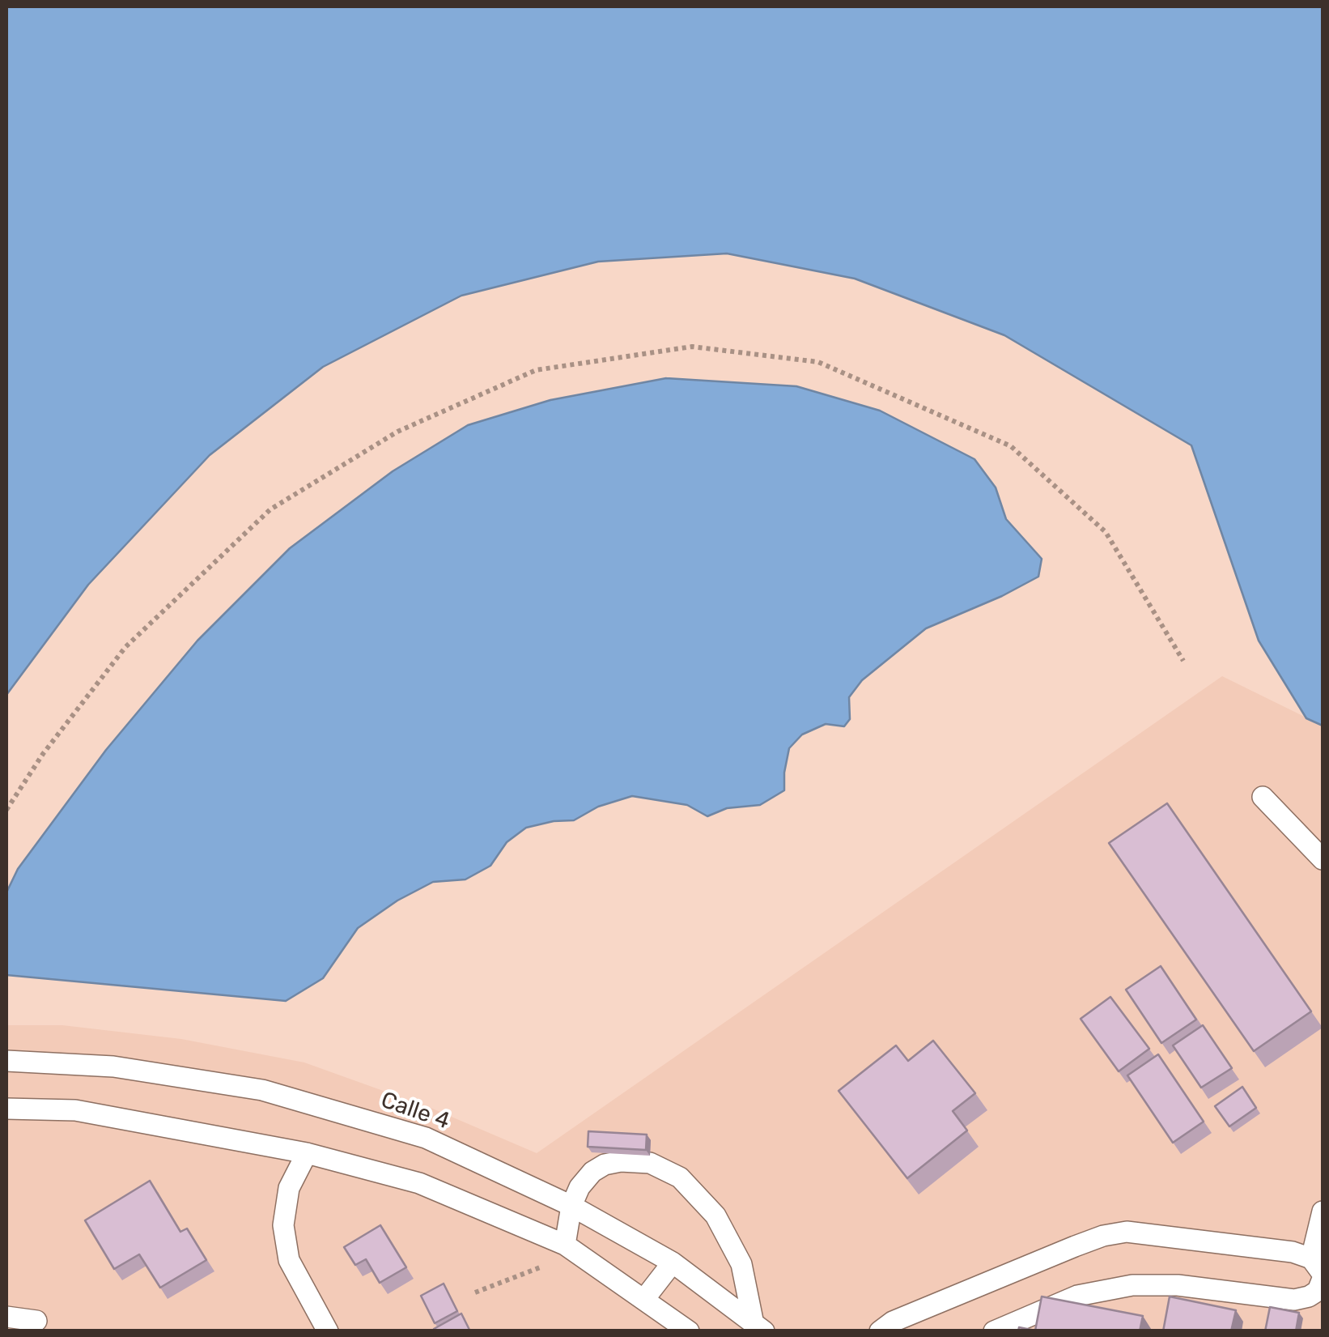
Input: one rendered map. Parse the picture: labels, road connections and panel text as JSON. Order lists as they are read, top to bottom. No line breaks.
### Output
{"streets":{"lane":["Calle 4"]}}
